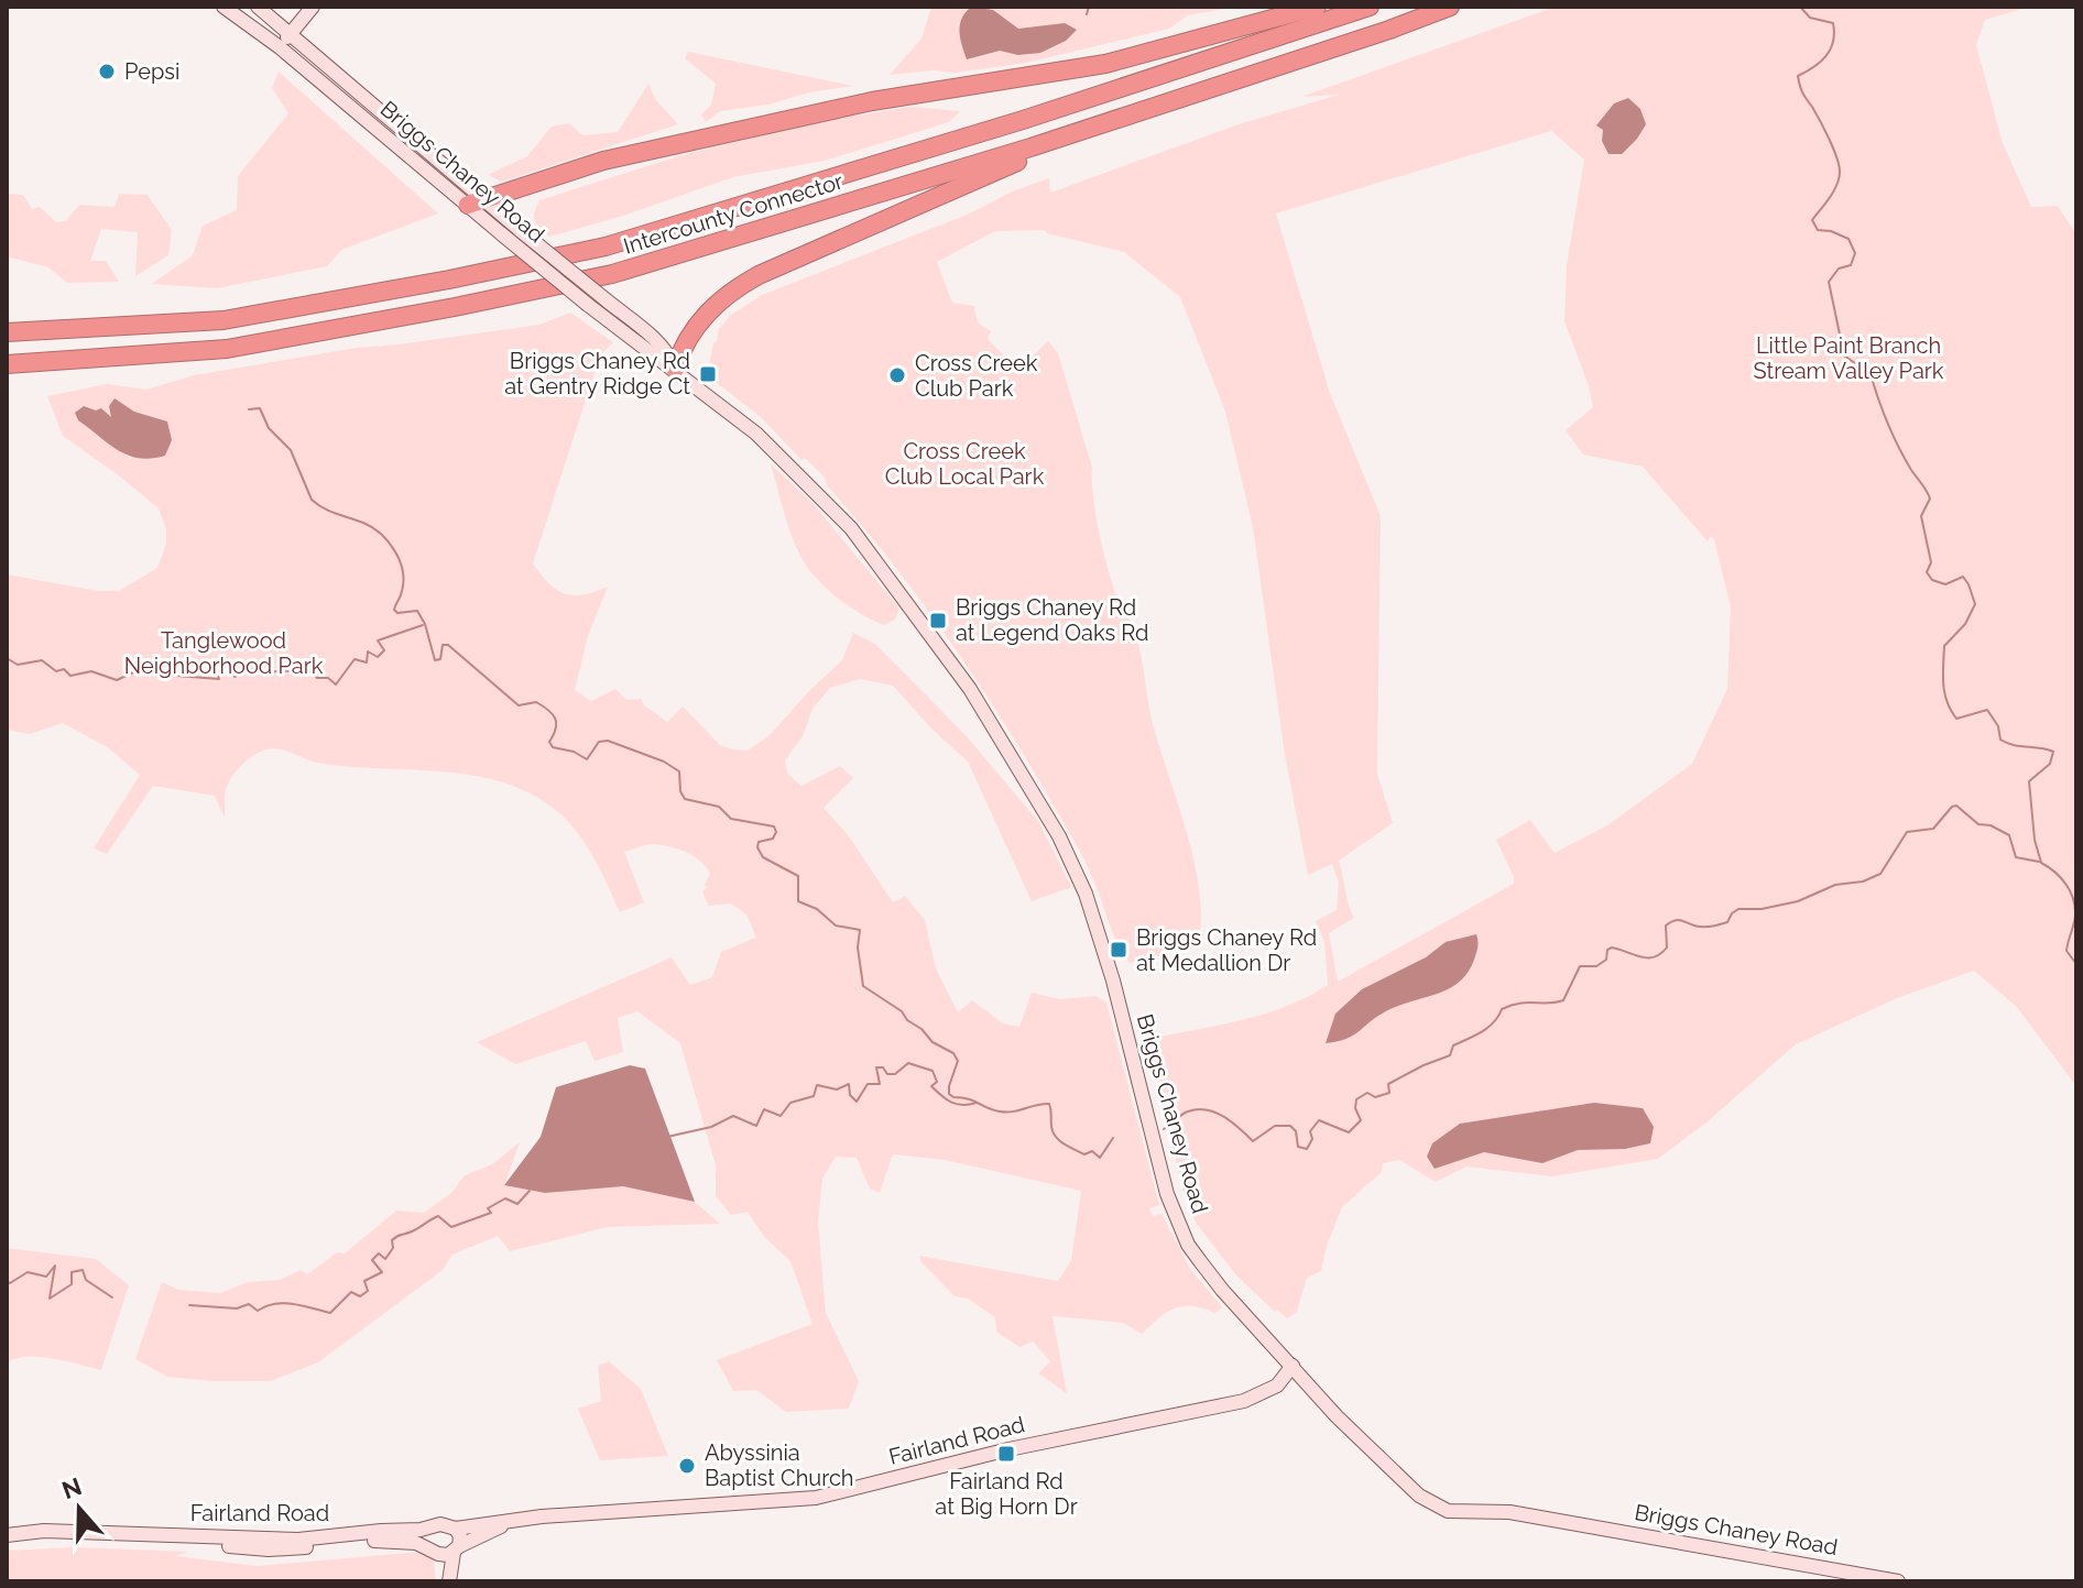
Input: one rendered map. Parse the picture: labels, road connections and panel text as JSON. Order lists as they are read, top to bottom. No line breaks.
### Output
{"streets":{"highway":["Intercounty Connector"],"main road":["Briggs Chaney Road","Fairland Road"]},"crossings":[["Briggs Chaney Road","Fairland Road"]],"parks":["Little Paint Branch Stream Valley Park","Cross Creek Club Local Park","Tanglewood Neighborhood Park"],"places":{"other":["Pepsi","Cross Creek Club Park","Abyssinia Baptist Church"],"transit":["Briggs Chaney Rd at Gentry Ridge Ct","Briggs Chaney Rd at Legend Oaks Rd","Briggs Chaney Rd at Medallion Dr","Fairland Rd at Big Horn Dr"]},"north":"top"}
